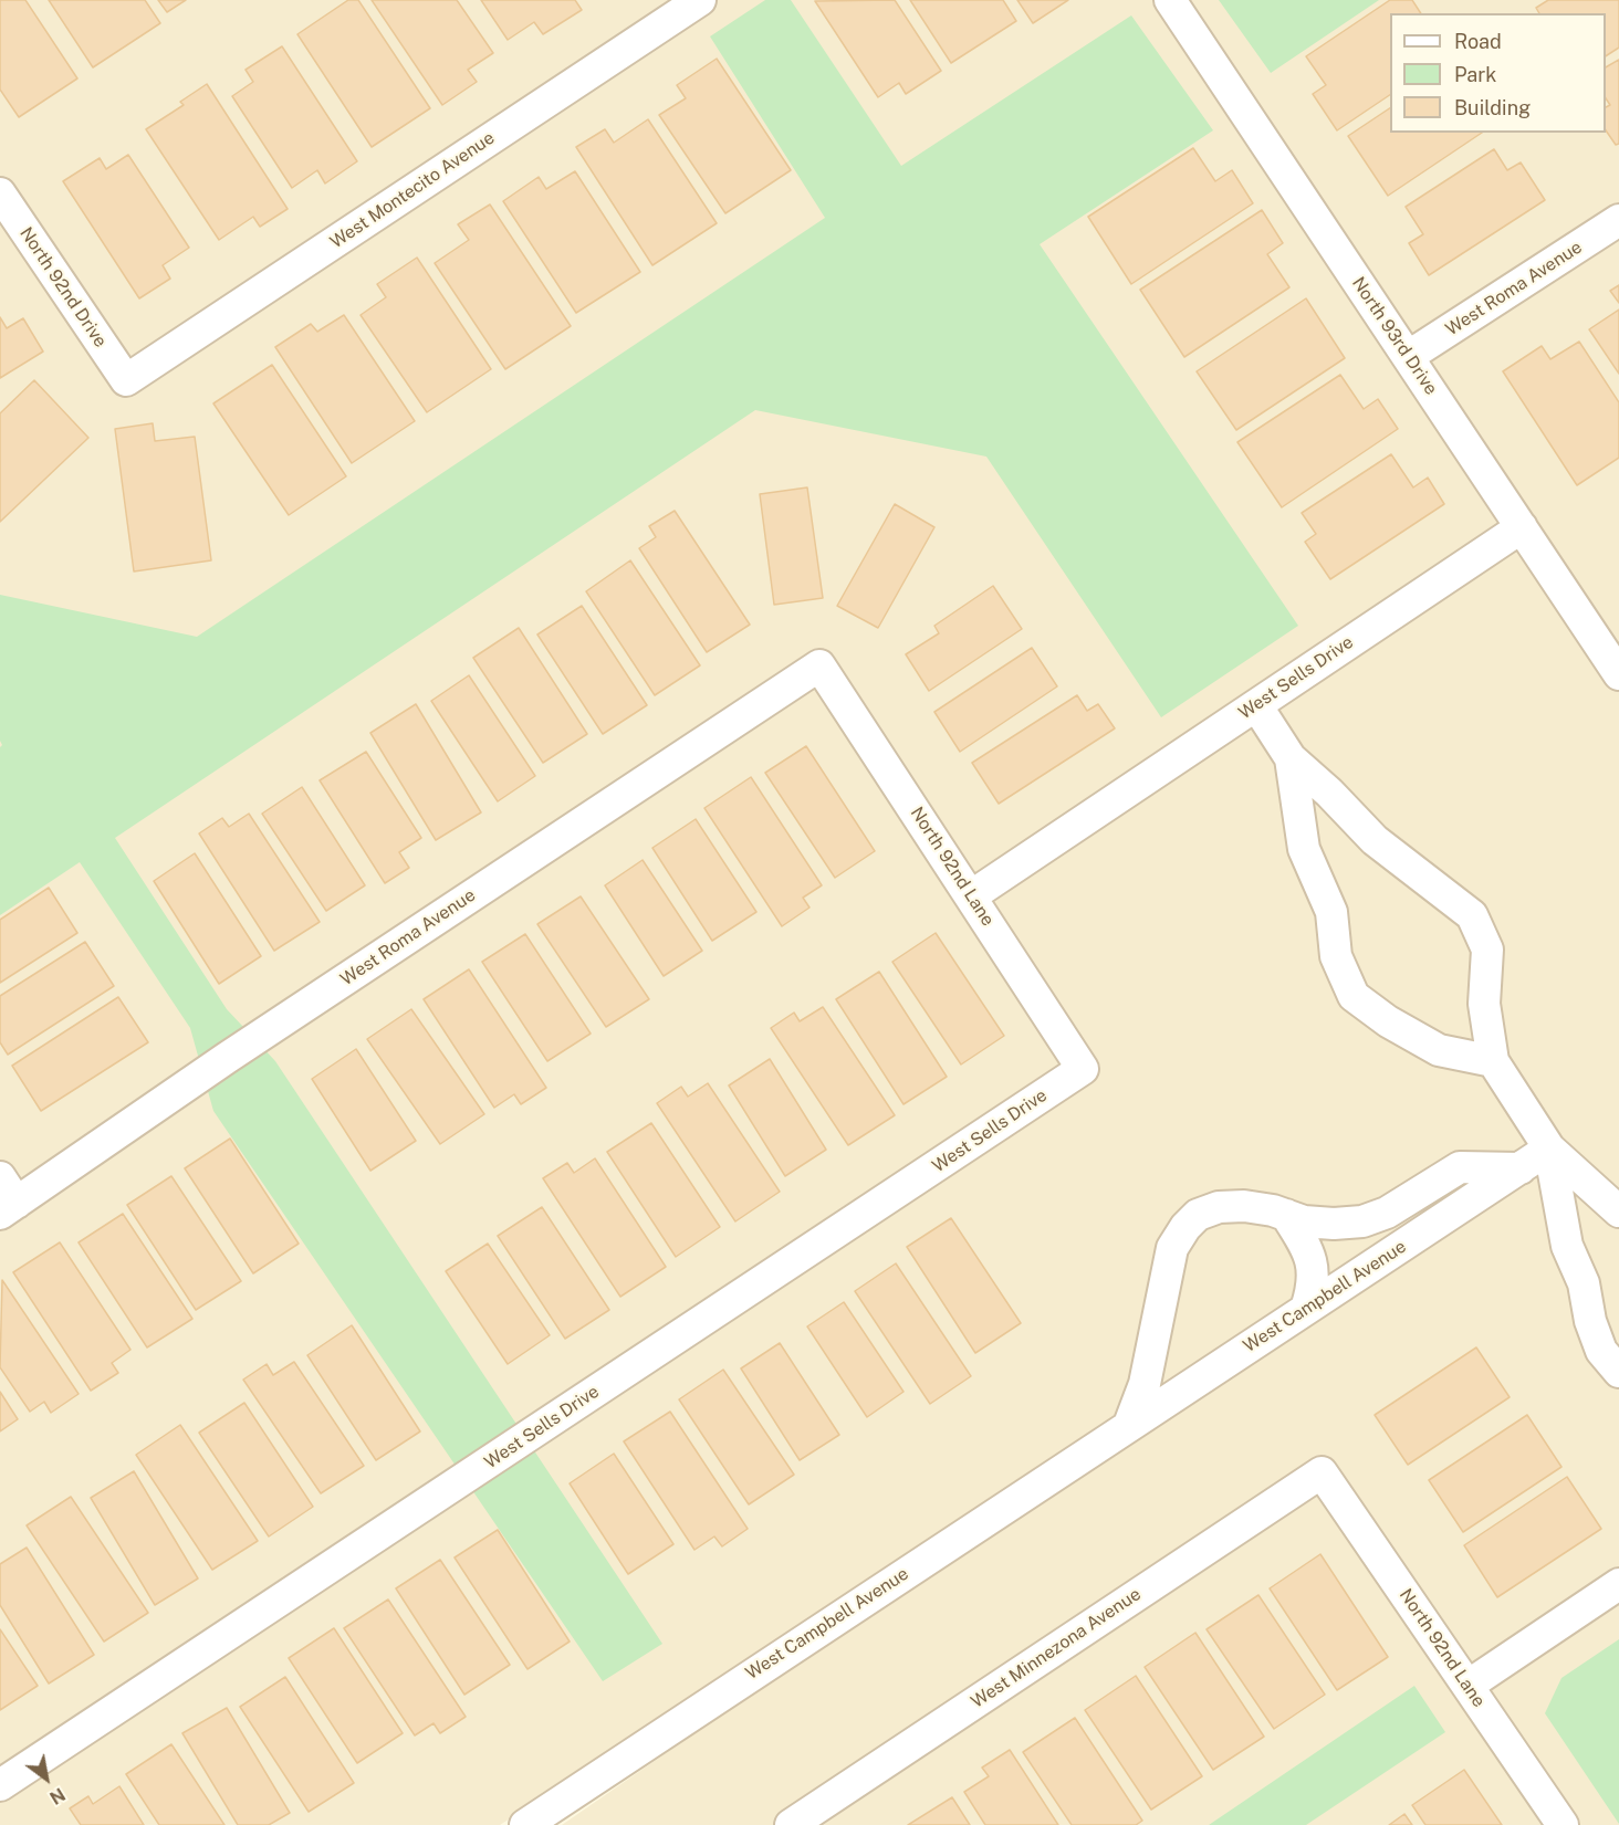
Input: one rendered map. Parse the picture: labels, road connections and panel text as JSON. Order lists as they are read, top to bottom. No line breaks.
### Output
{"streets":{"street":["West Montecito Avenue","North 92nd Drive","West Roma Avenue","North 93rd Drive","West Sells Drive","North 92nd Lane","West Campbell Avenue","West Minnezona Avenue"]},"crossings":[["West Montecito Avenue","North 92nd Drive"],["West Roma Avenue","North 93rd Drive"],["West Roma Avenue","North 92nd Lane"],["North 93rd Drive","West Sells Drive"],["West Sells Drive","North 92nd Lane"],["North 92nd Lane","West Minnezona Avenue"]],"legend":["Road","Park","Building"],"north":"bottom right"}
